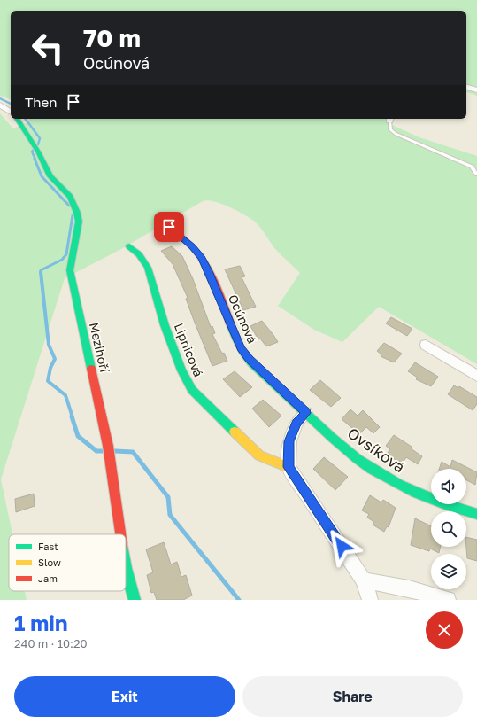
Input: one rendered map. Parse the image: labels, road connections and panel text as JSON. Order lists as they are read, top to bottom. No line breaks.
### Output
{"streets":{"street":["Ocúnová","Mezihoří","Lipnicová","Ovsíková"]},"crossings":[["Ocúnová","Ovsíková"]],"legend":["Fast","Slow","Jam"],"page":{"turn":["70 m","Ocúnová"],"then":"Then","heading":["1 min","240 m · 10:20"],"buttons":["Exit","Share"]}}
